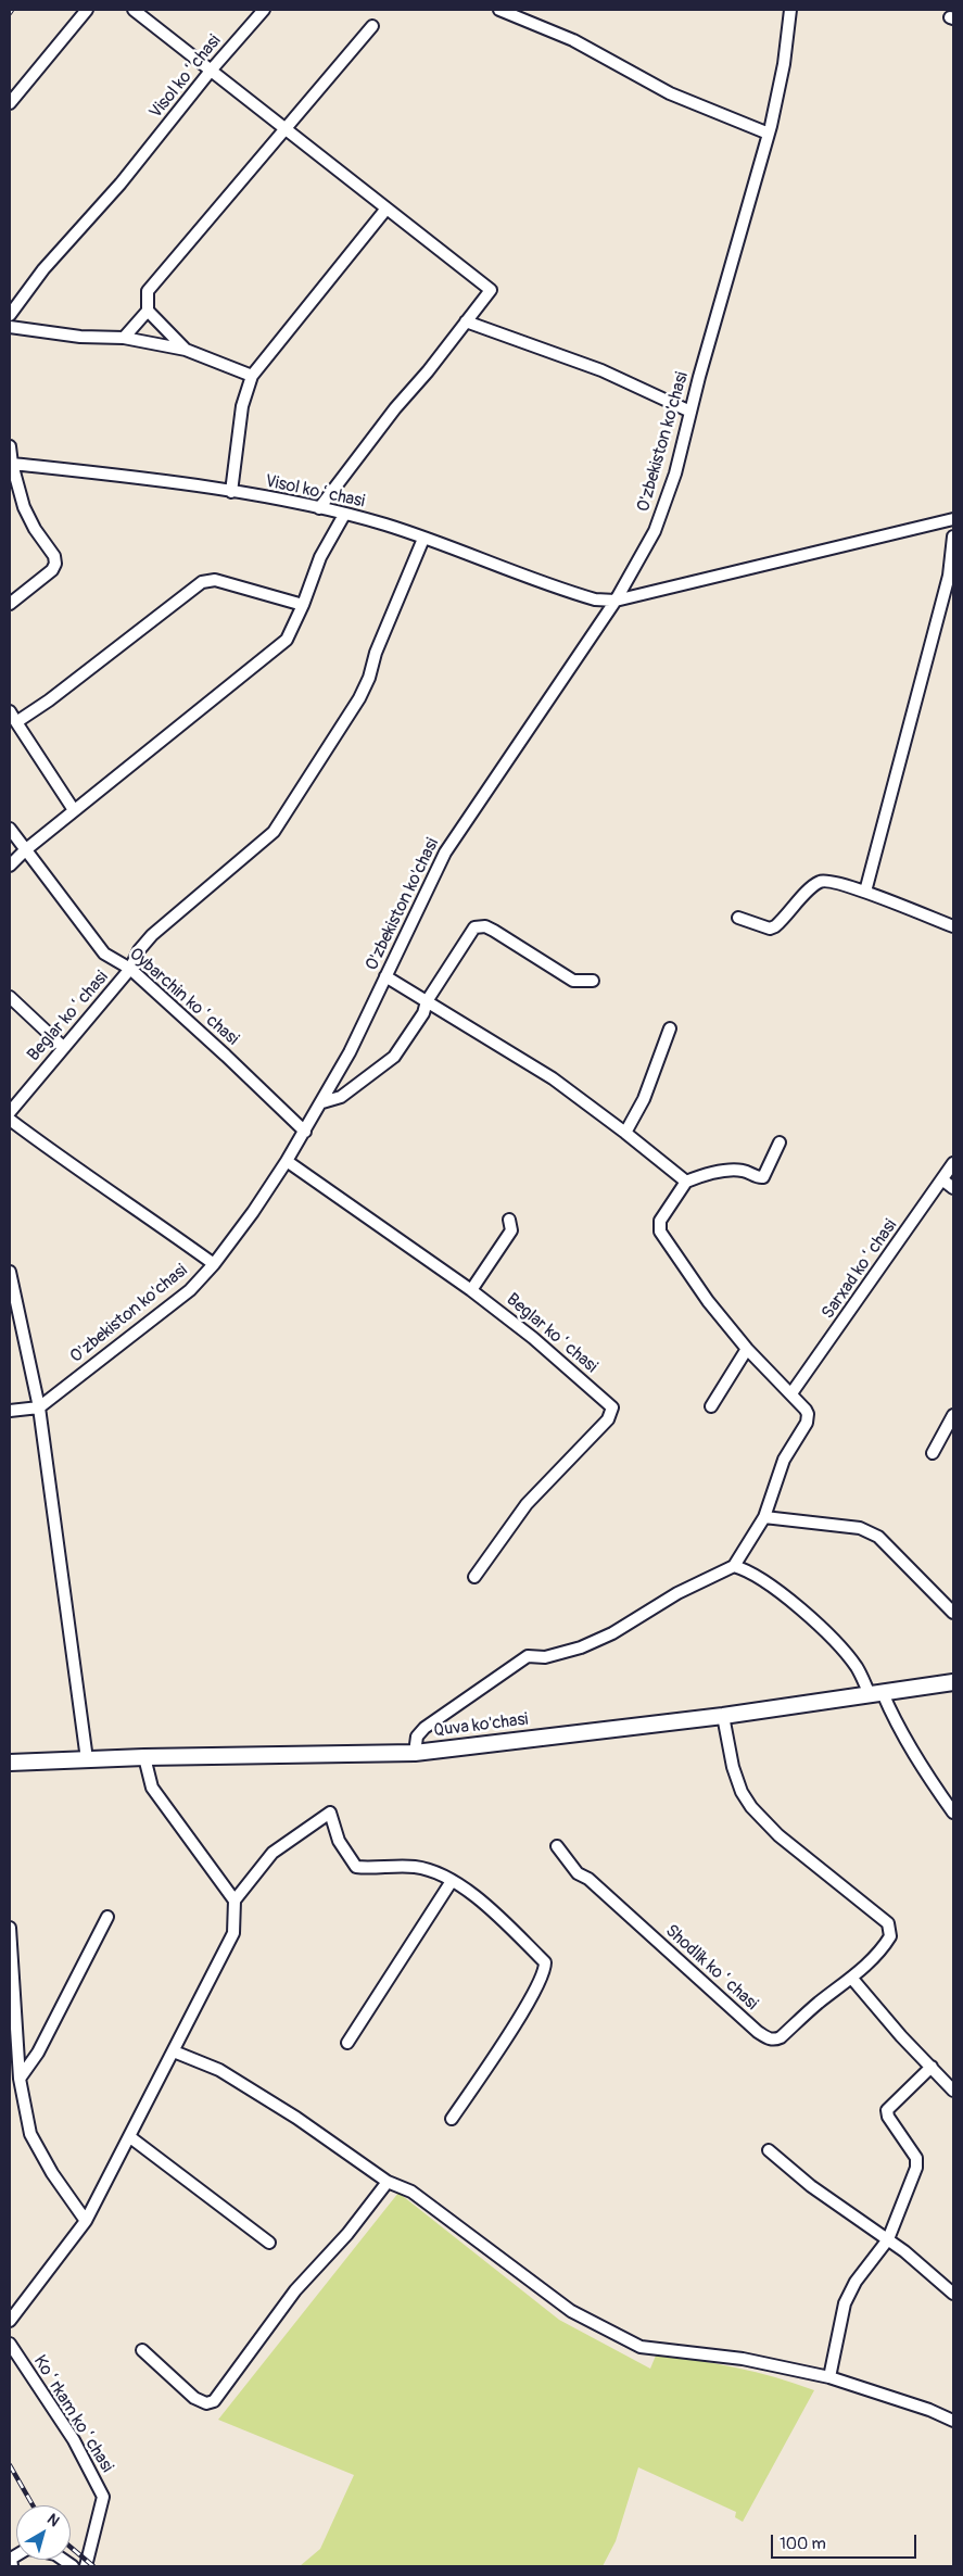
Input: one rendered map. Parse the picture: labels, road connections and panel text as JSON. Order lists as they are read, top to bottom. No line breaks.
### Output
{"streets":{"main road":["Quva ko'chasi"],"street":["Visol koʻchasi","O'zbekiston ko'chasi","Oybarchin koʻchasi","Beglar koʻchasi","Sarxad koʻchasi","Shodlik koʻchasi","Koʻrkam koʻchasi"]},"crossings":[["Visol koʻchasi","O'zbekiston ko'chasi"],["Visol koʻchasi","Beglar koʻchasi"],["O'zbekiston ko'chasi","Oybarchin koʻchasi"],["O'zbekiston ko'chasi","Beglar koʻchasi"],["Oybarchin koʻchasi","Beglar koʻchasi"],["Quva ko'chasi","Shodlik koʻchasi"]],"scale_bar":"100 m","north":"top right"}
